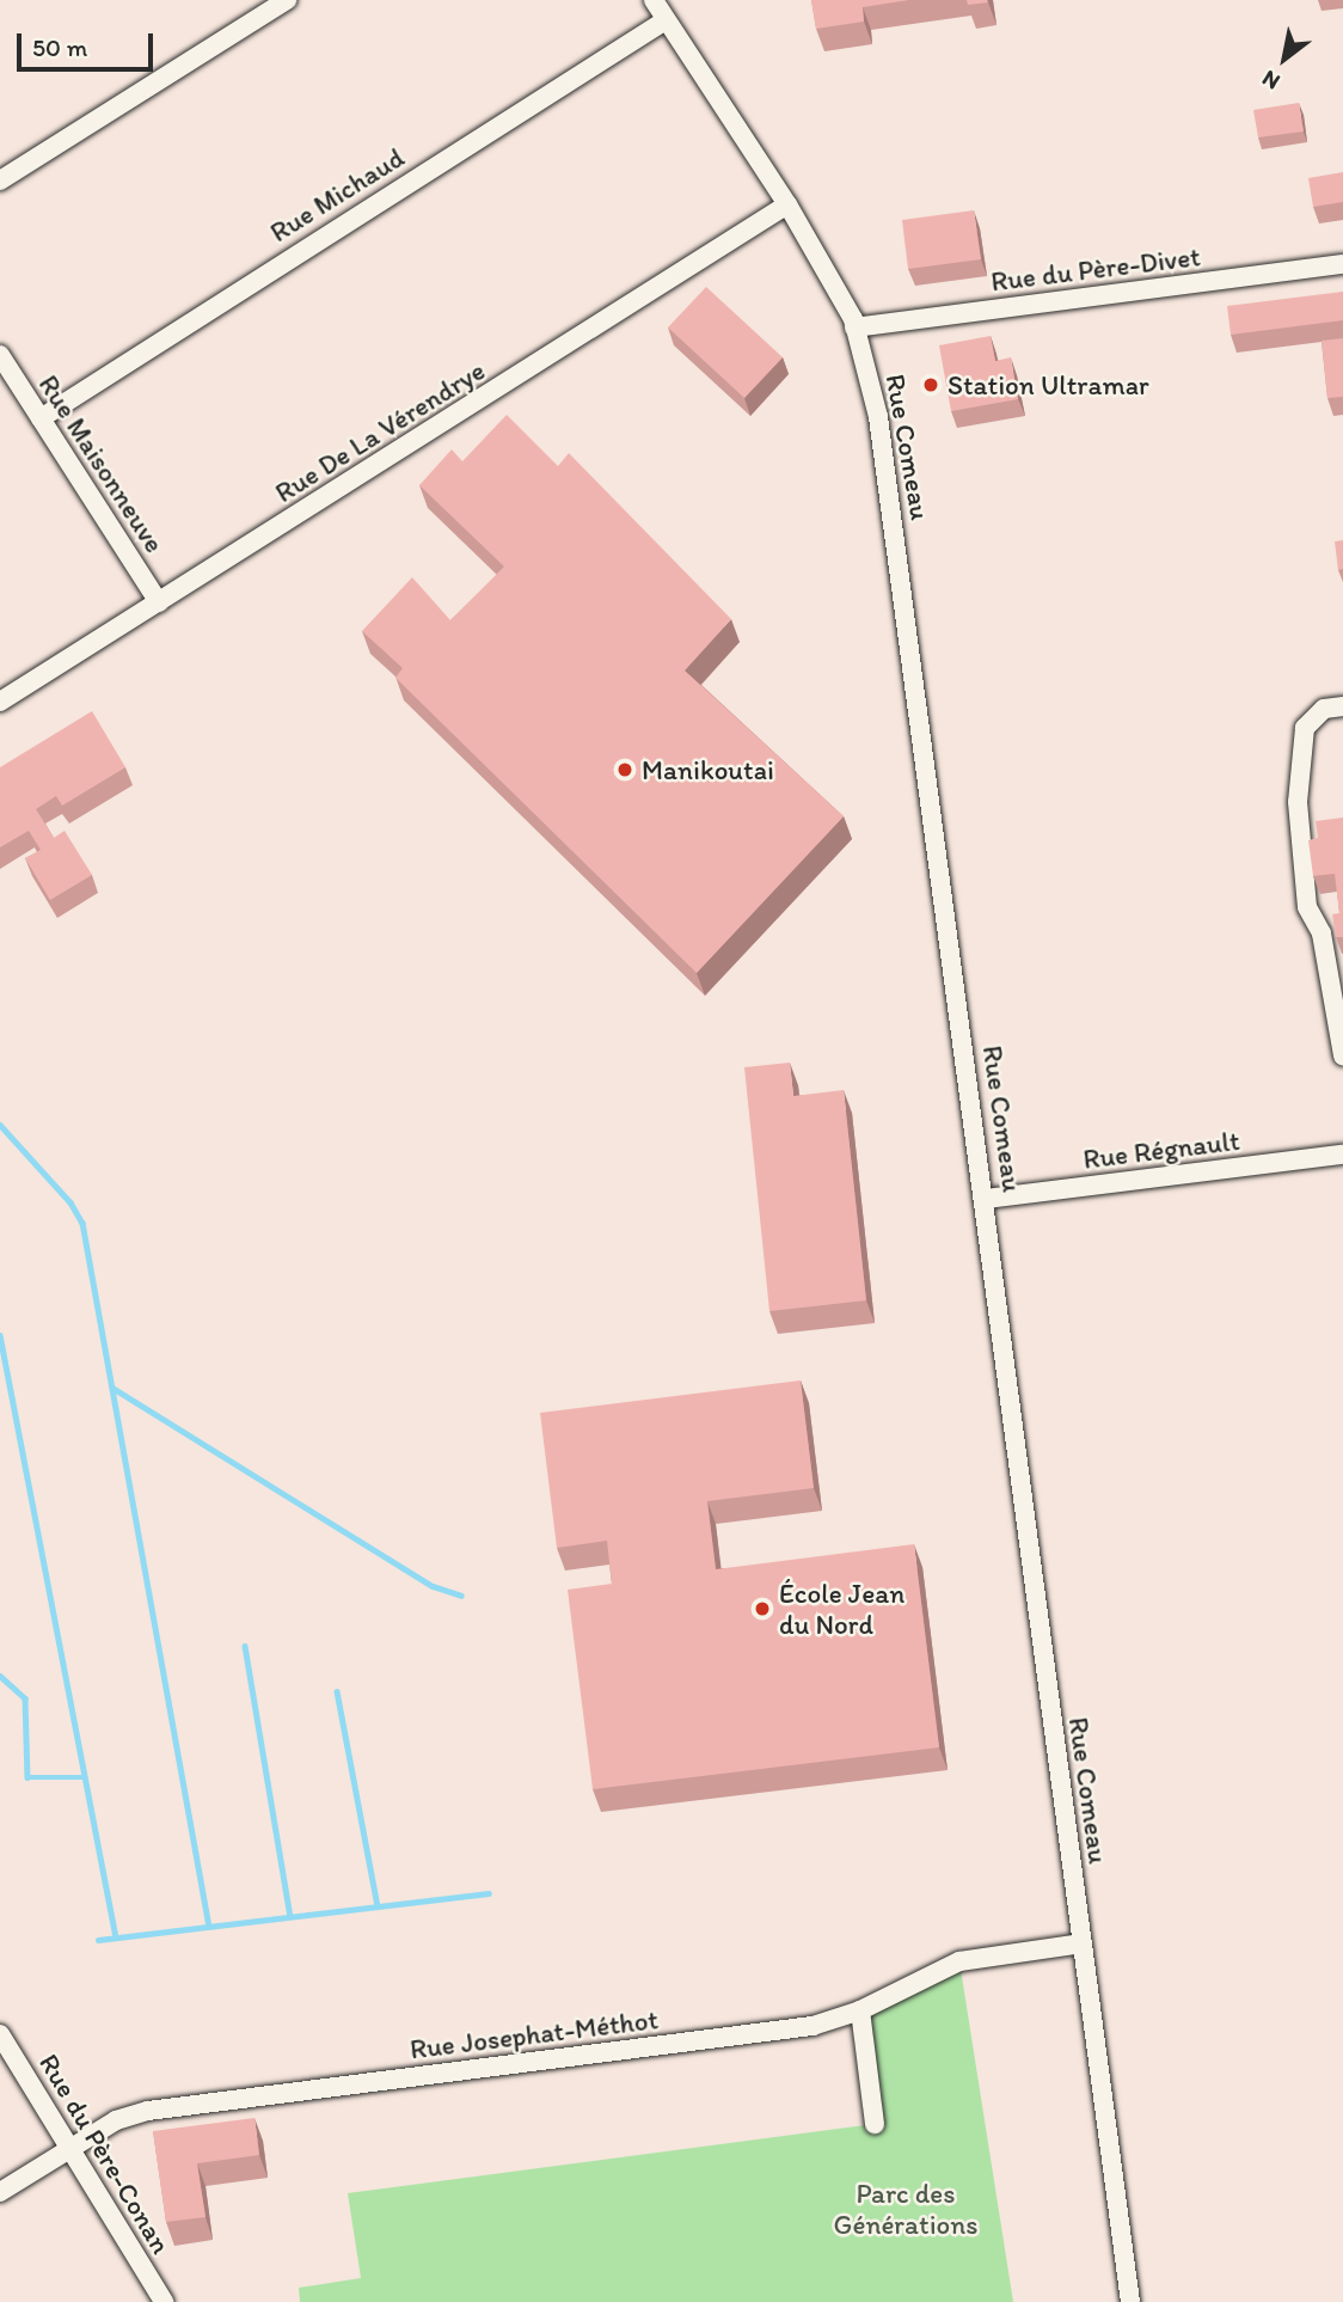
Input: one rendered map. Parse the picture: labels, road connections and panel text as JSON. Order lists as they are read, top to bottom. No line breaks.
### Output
{"streets":{"street":["Rue Michaud","Rue du Père-Divet","Rue De La Vérendrye","Rue Comeau","Rue Maisonneuve","Rue Régnault","Rue Josephat-Méthot","Rue du Père-Conan"]},"crossings":[["Rue Michaud","Rue Comeau"],["Rue Michaud","Rue Maisonneuve"],["Rue du Père-Divet","Rue Comeau"],["Rue De La Vérendrye","Rue Comeau"],["Rue De La Vérendrye","Rue Maisonneuve"],["Rue Comeau","Rue Régnault"],["Rue Comeau","Rue Josephat-Méthot"],["Rue Josephat-Méthot","Rue du Père-Conan"]],"parks":["Parc des Générations"],"places":["Station Ultramar","Manikoutai","École Jean du Nord"],"scale_bar":"50 m","north":"bottom left"}
